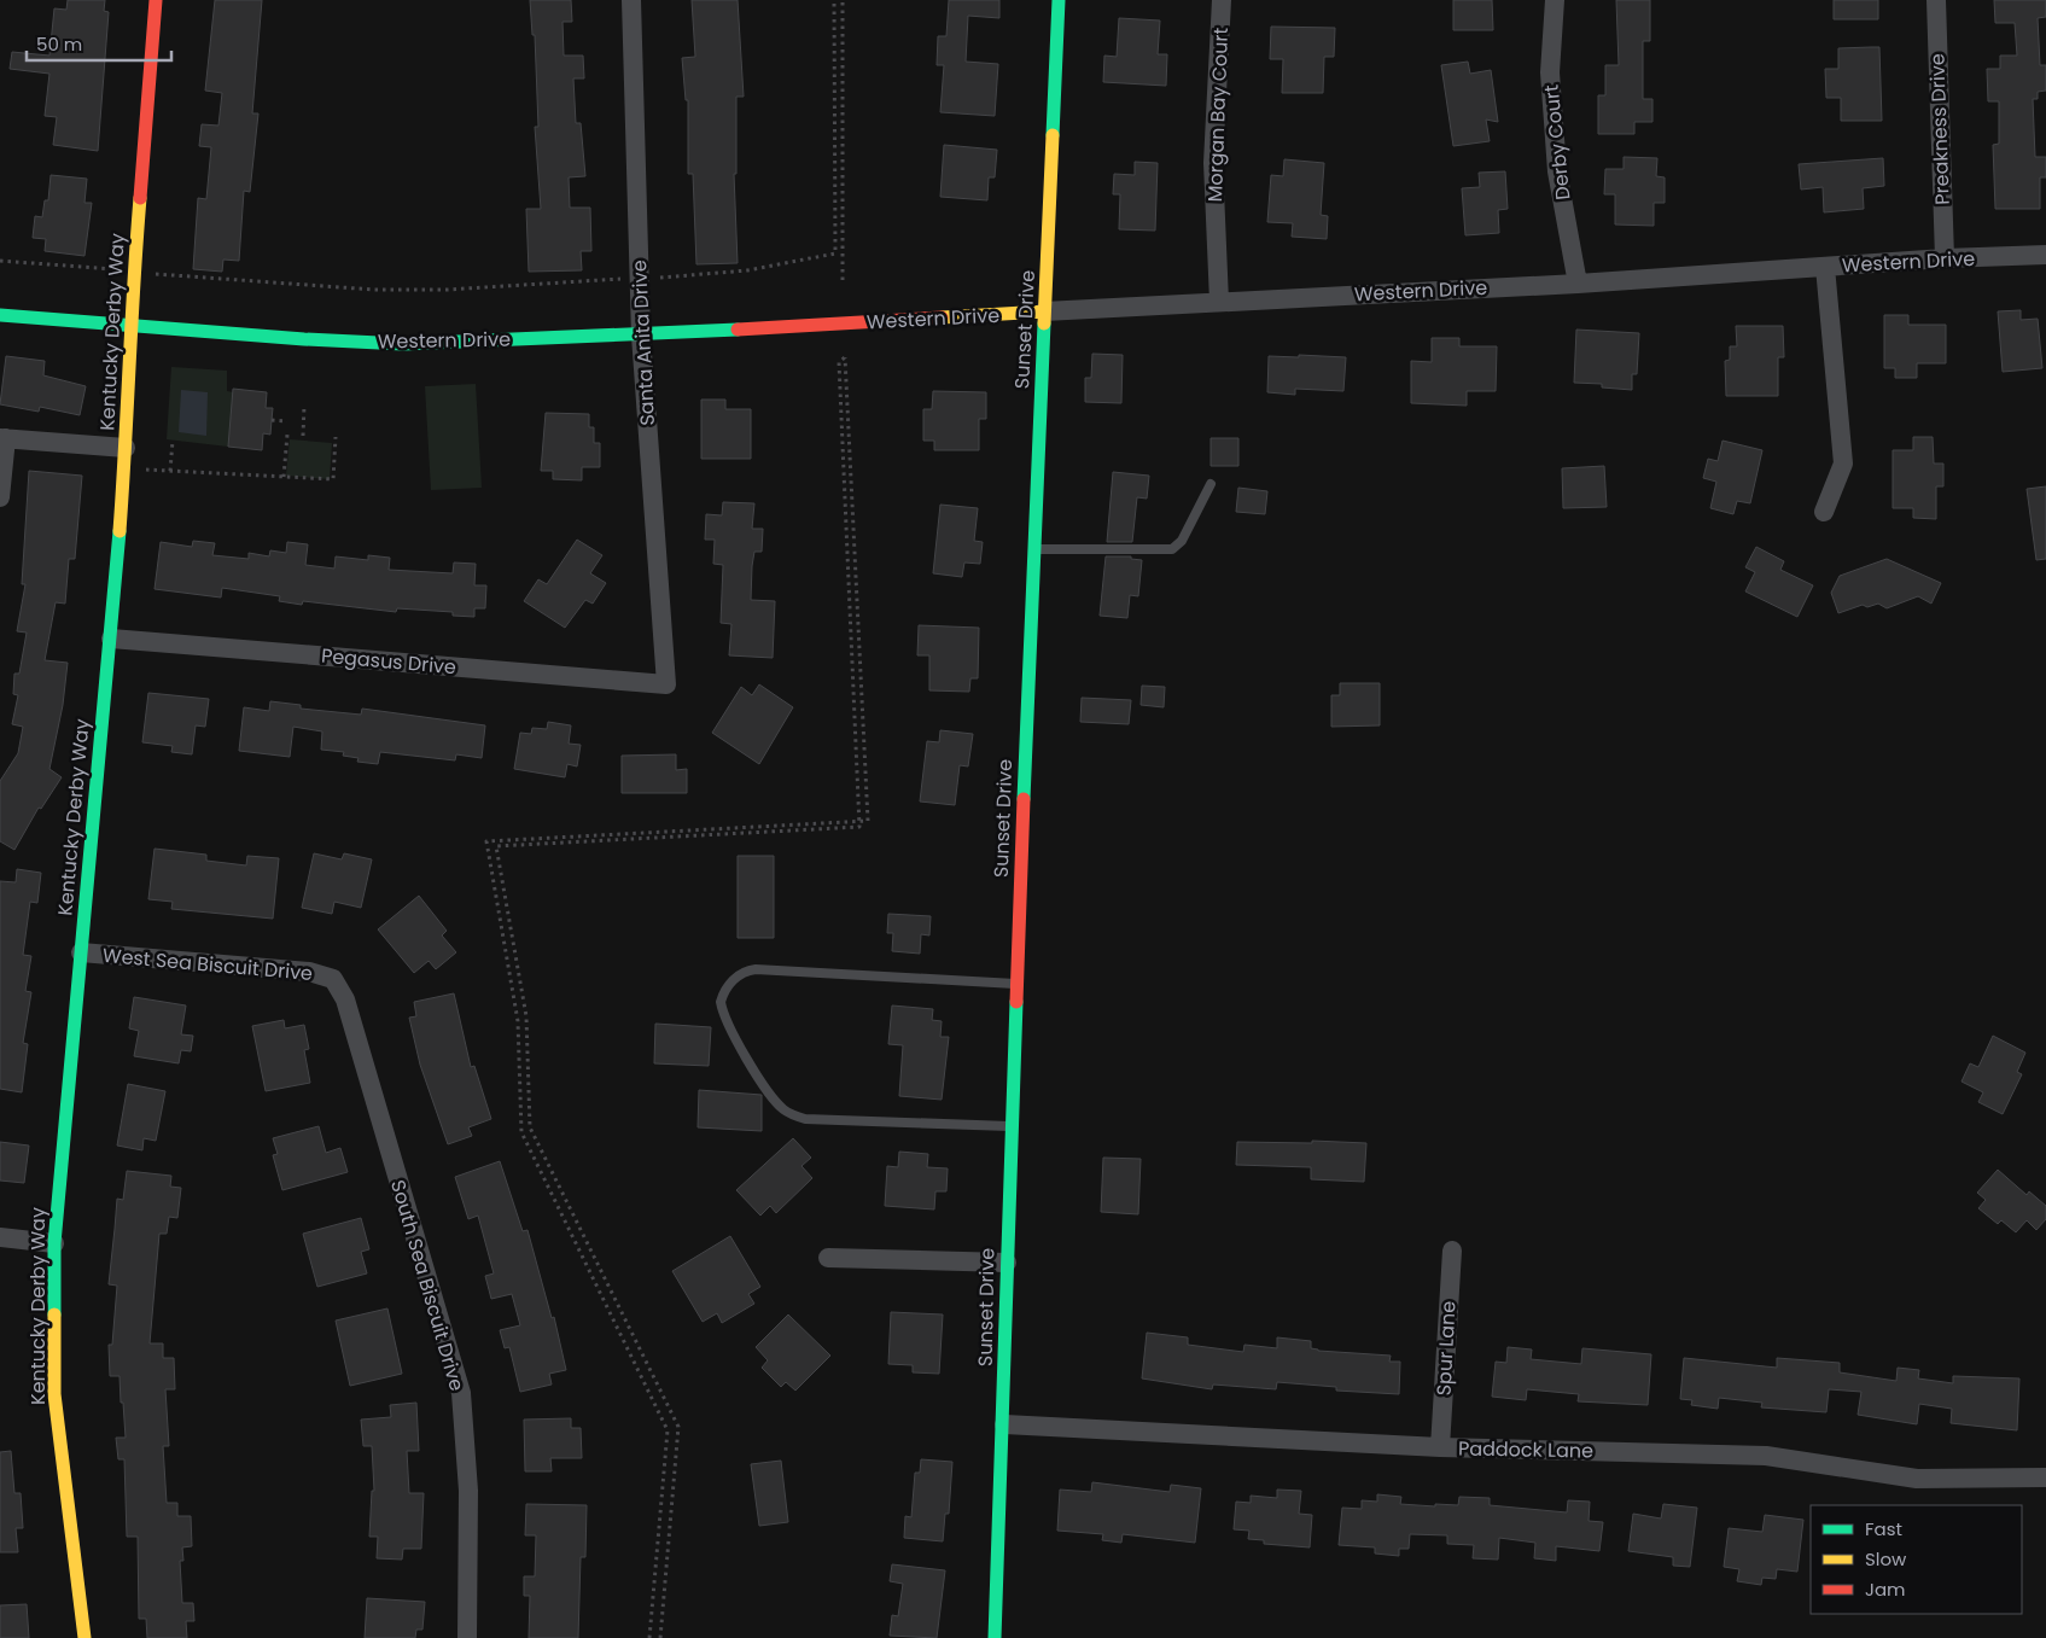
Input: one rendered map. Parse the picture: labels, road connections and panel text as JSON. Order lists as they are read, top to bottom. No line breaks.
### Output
{"streets":{"street":["Morgan Bay Court","Preakness Drive","Derby Court","Western Drive","Sunset Drive","Kentucky Derby Way","Santa Anita Drive","Pegasus Drive","West Sea Biscuit Drive","South Sea Biscuit Drive","Spur Lane","Paddock Lane"]},"crossings":[["Morgan Bay Court","Western Drive"],["Preakness Drive","Western Drive"],["Derby Court","Western Drive"],["Western Drive","Sunset Drive"],["Western Drive","Kentucky Derby Way"],["Western Drive","Santa Anita Drive"],["Sunset Drive","Paddock Lane"],["Kentucky Derby Way","Pegasus Drive"],["Kentucky Derby Way","West Sea Biscuit Drive"],["Santa Anita Drive","Pegasus Drive"],["West Sea Biscuit Drive","South Sea Biscuit Drive"],["Spur Lane","Paddock Lane"]],"legend":["Fast","Slow","Jam"],"scale_bar":"50 m"}
